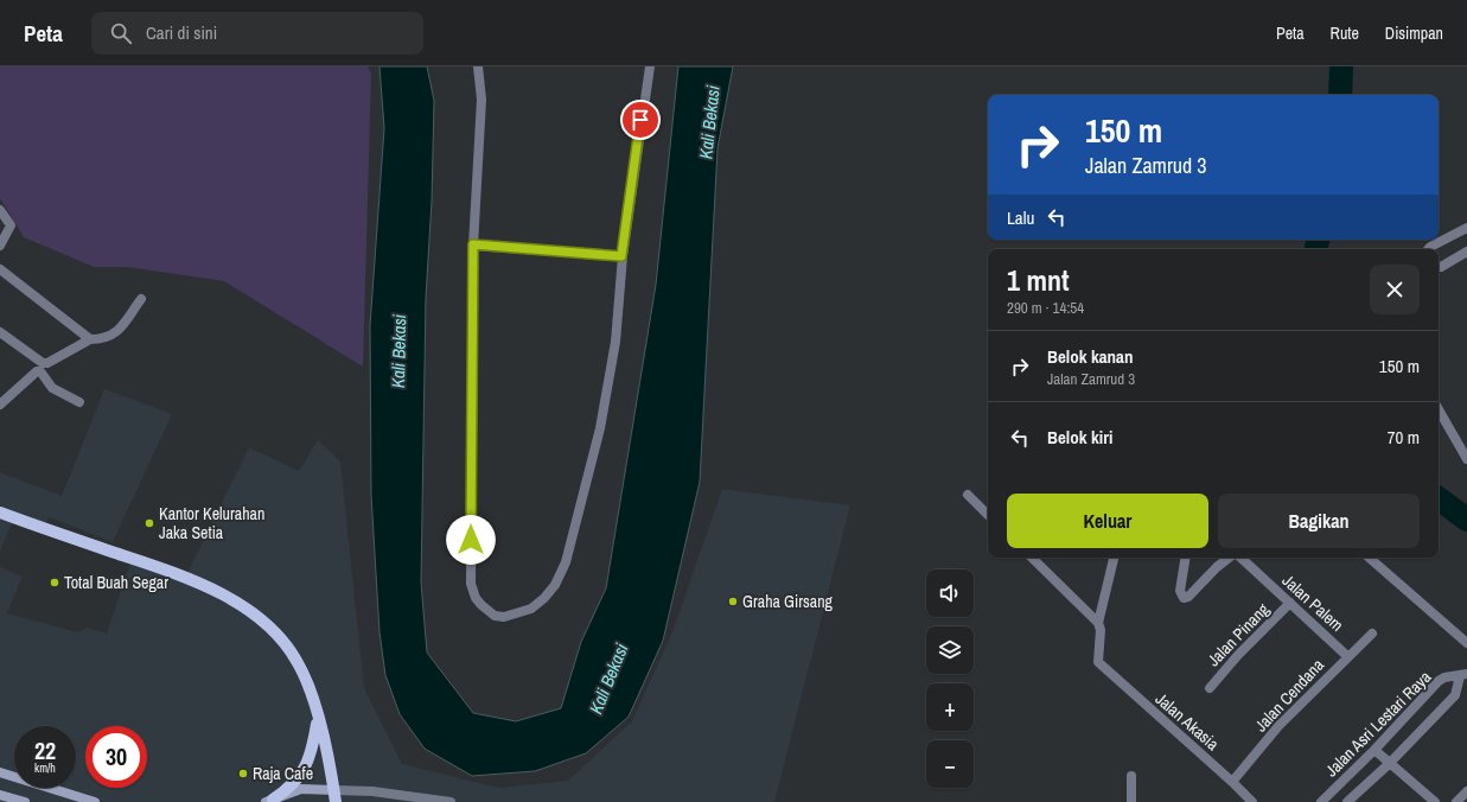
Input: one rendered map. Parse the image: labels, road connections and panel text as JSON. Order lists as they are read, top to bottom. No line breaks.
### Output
{"streets":{"street":["Jalan Palem","Jalan Pinang","Jalan Cendana","Jalan Akasia","Jalan Asri Lestari Raya"]},"crossings":[["Jalan Palem","Jalan Pinang"],["Jalan Palem","Jalan Cendana"],["Jalan Cendana","Jalan Akasia"]],"water":["Kali Bekasi"],"places":["Kantor Kelurahan Jaka Setia","Total Buah Segar","Graha Girsang","Raja Cafe"],"page":{"header":"Peta","search":"Cari di sini","nav":["Peta","Rute","Disimpan"],"turn":["150 m","Jalan Zamrud 3"],"then":"Lalu","heading":["1 mnt","290 m · 14:54"],"list":[{"name":"Belok kanan","note":"Jalan Zamrud 3","value":"150 m"},{"name":"Belok kiri","value":"70 m"}],"buttons":["Keluar","Bagikan"],"map_buttons":["+","−"],"speed":"22 km/h","limit":"30"}}
